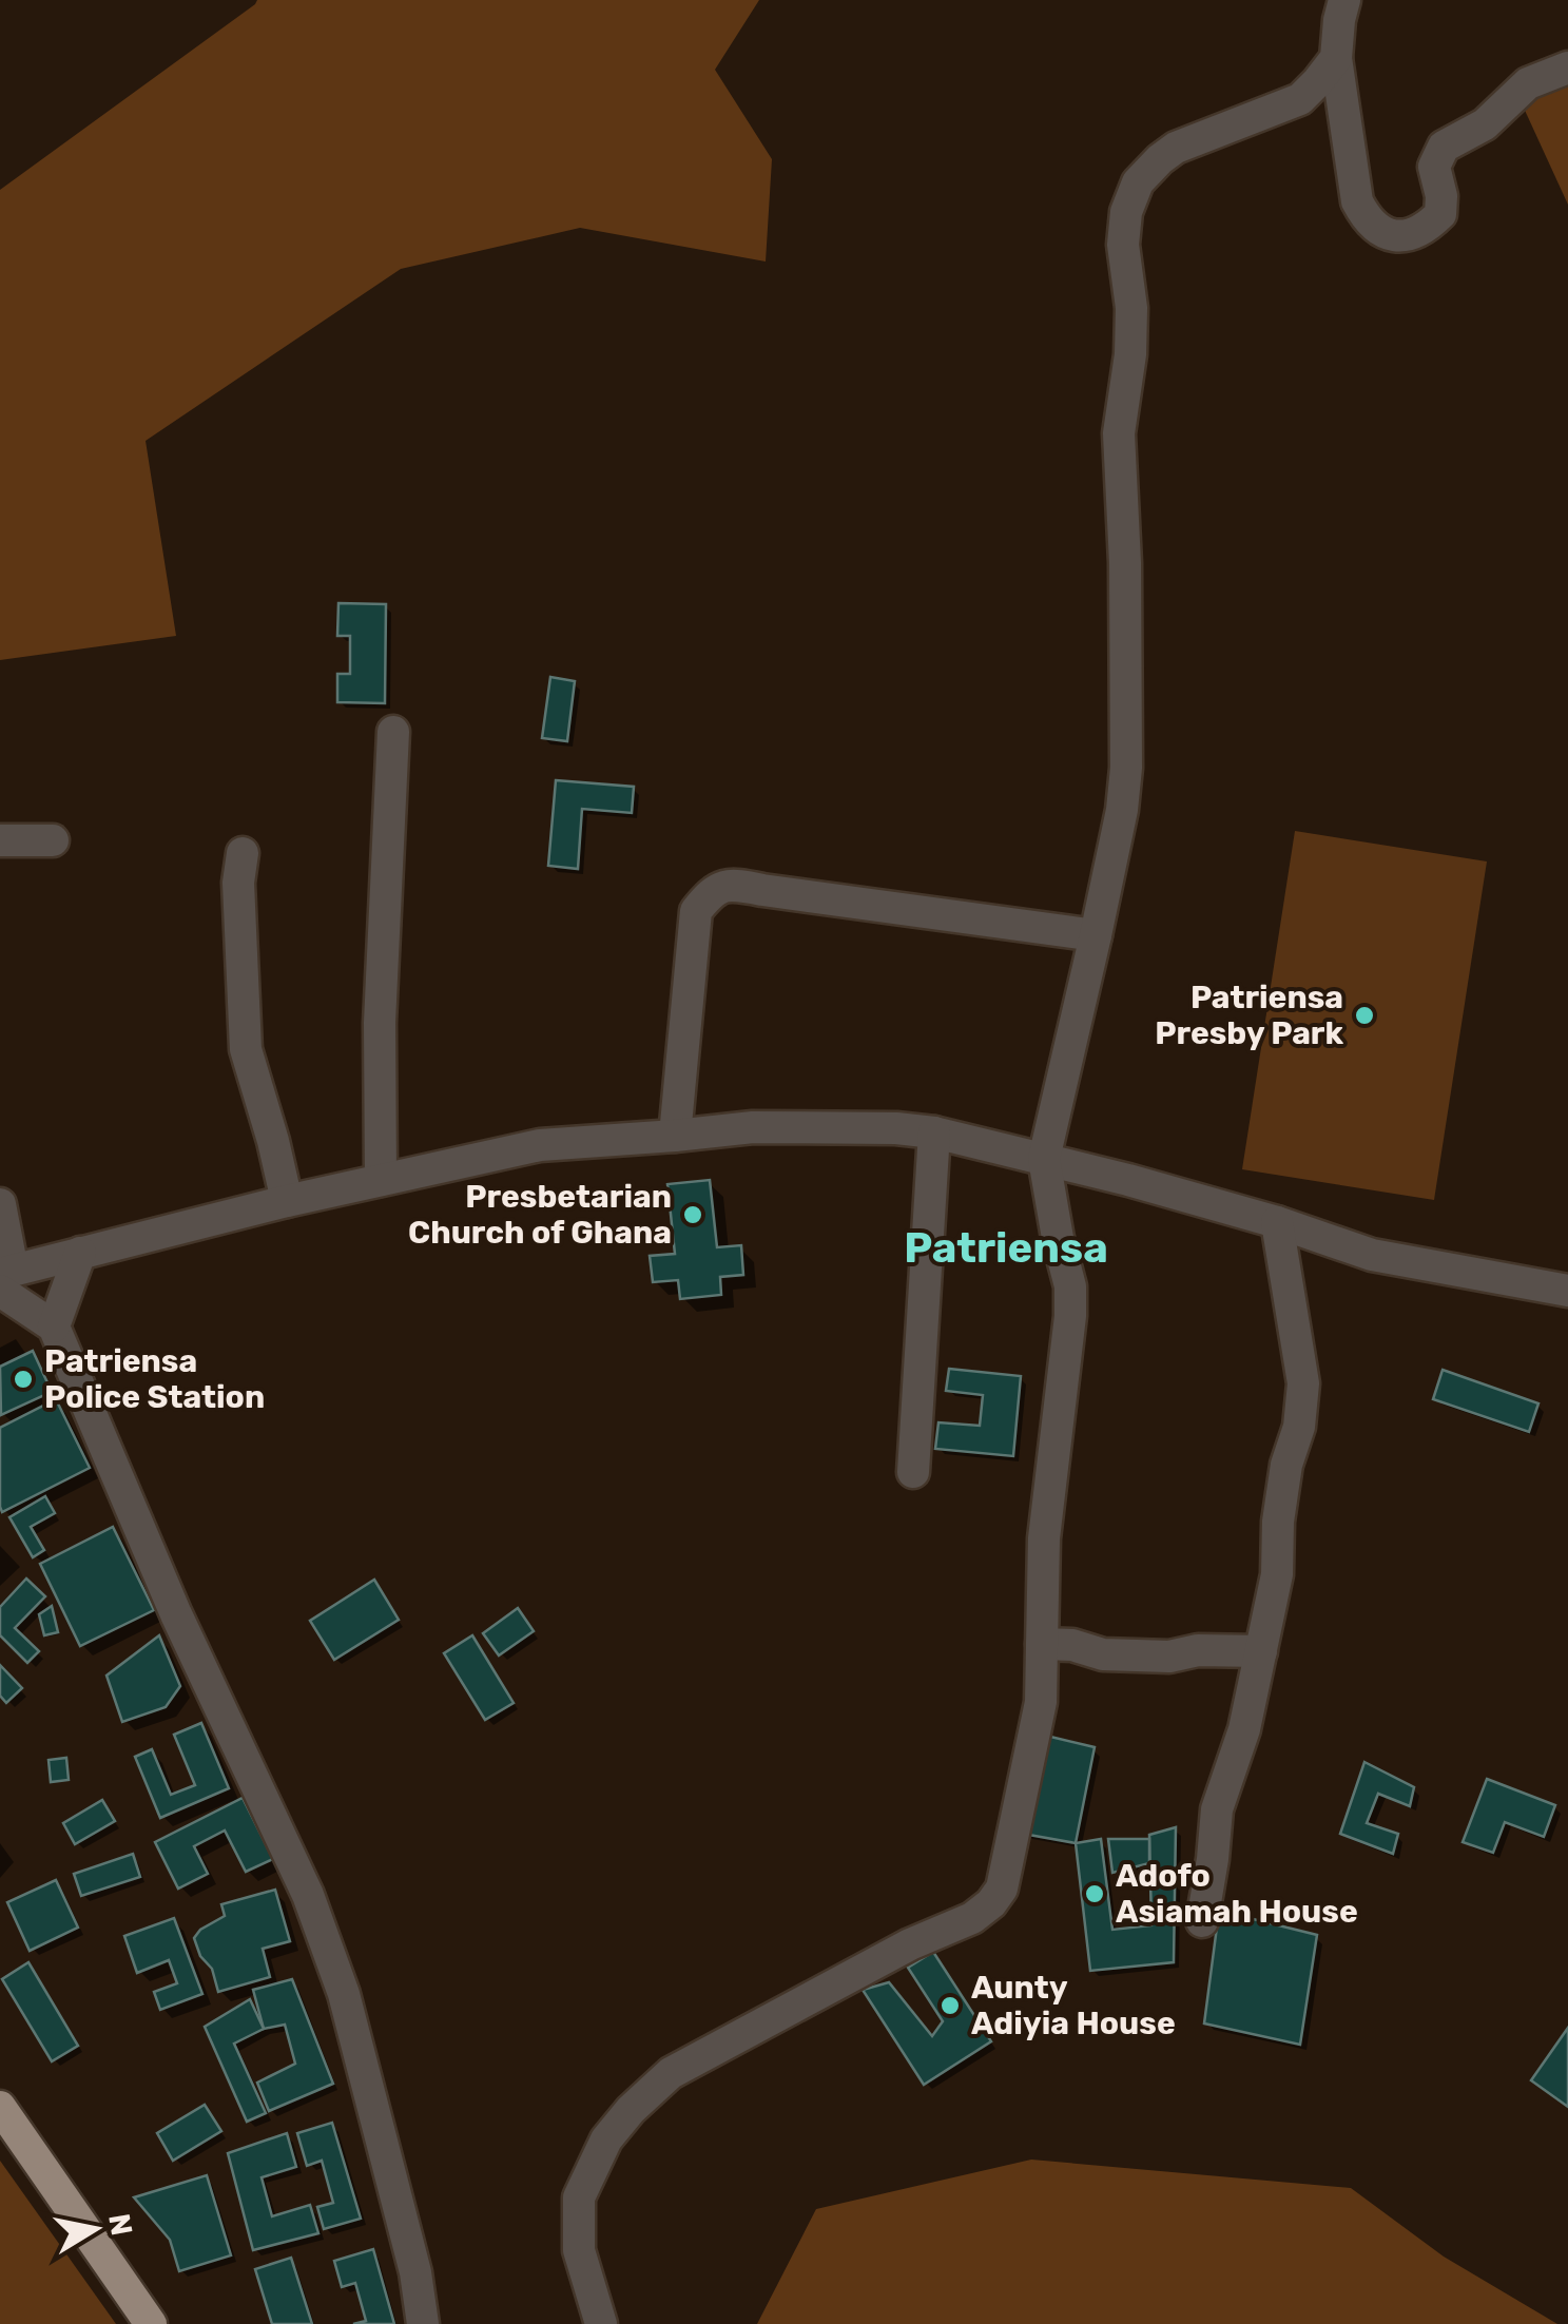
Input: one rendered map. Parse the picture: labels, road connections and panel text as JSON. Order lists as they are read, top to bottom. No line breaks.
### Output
{"districts":["Patriensa"],"places":["Patriensa Presby Park","Presbetarian Church of Ghana","Patriensa Police Station","Adofo Asiamah House","Aunty Adiyia House"],"north":"right"}
